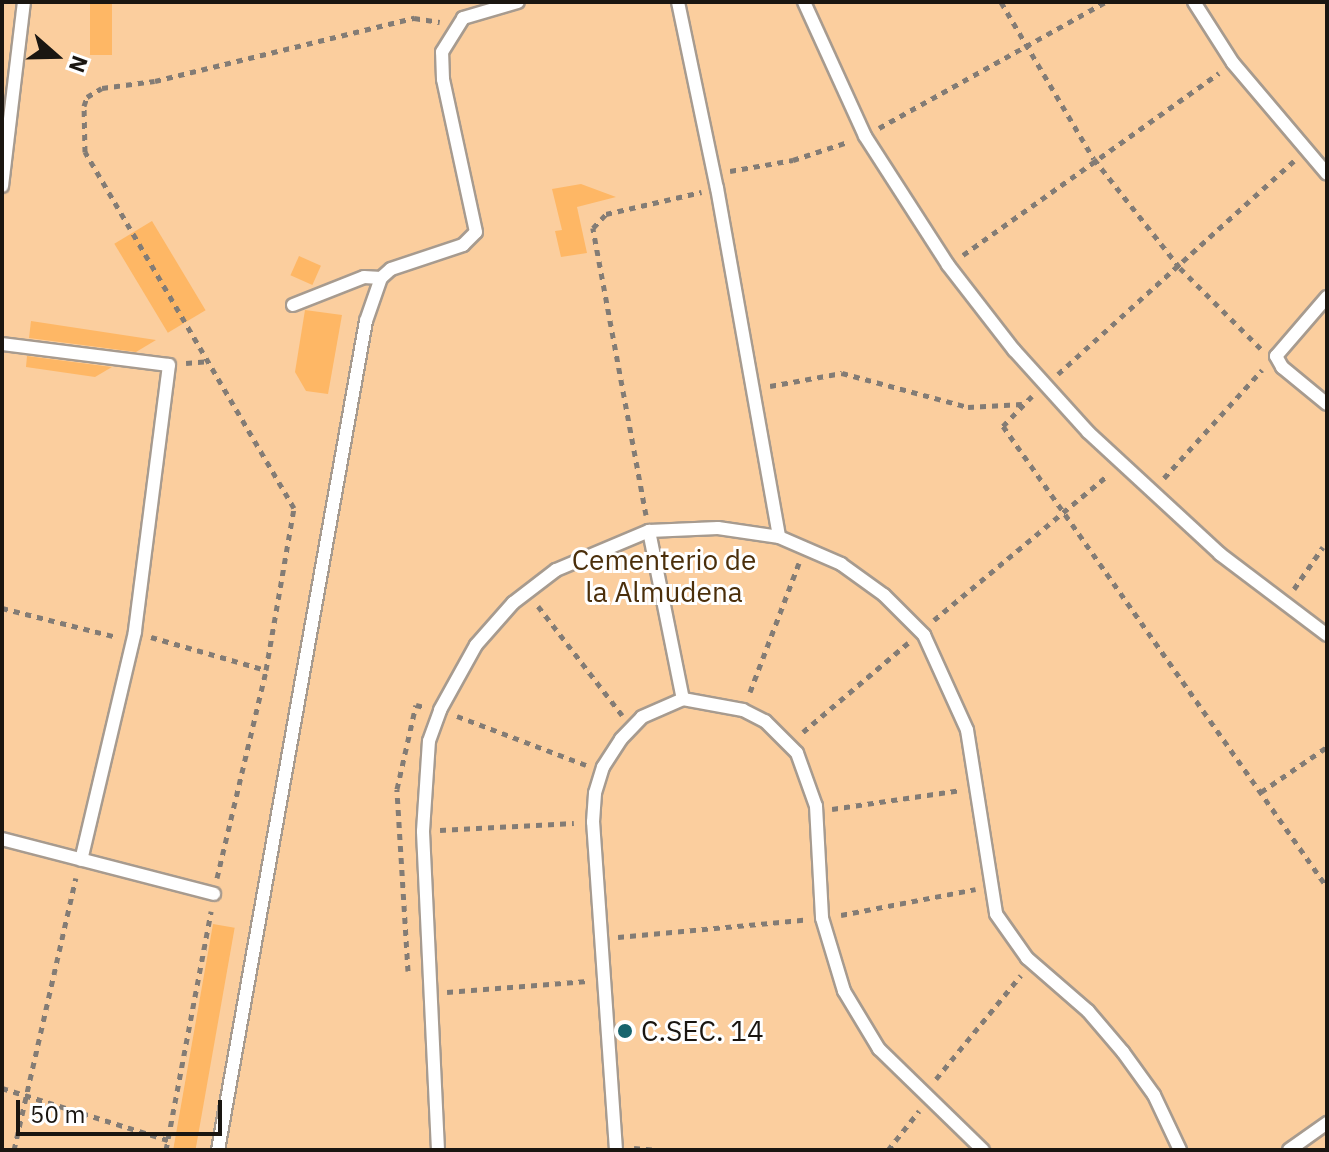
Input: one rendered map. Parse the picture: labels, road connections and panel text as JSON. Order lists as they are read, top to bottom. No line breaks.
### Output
{"parks":["Cementerio de la Almudena"],"places":["C.SEC. 14"],"scale_bar":"50 m","north":"right"}
